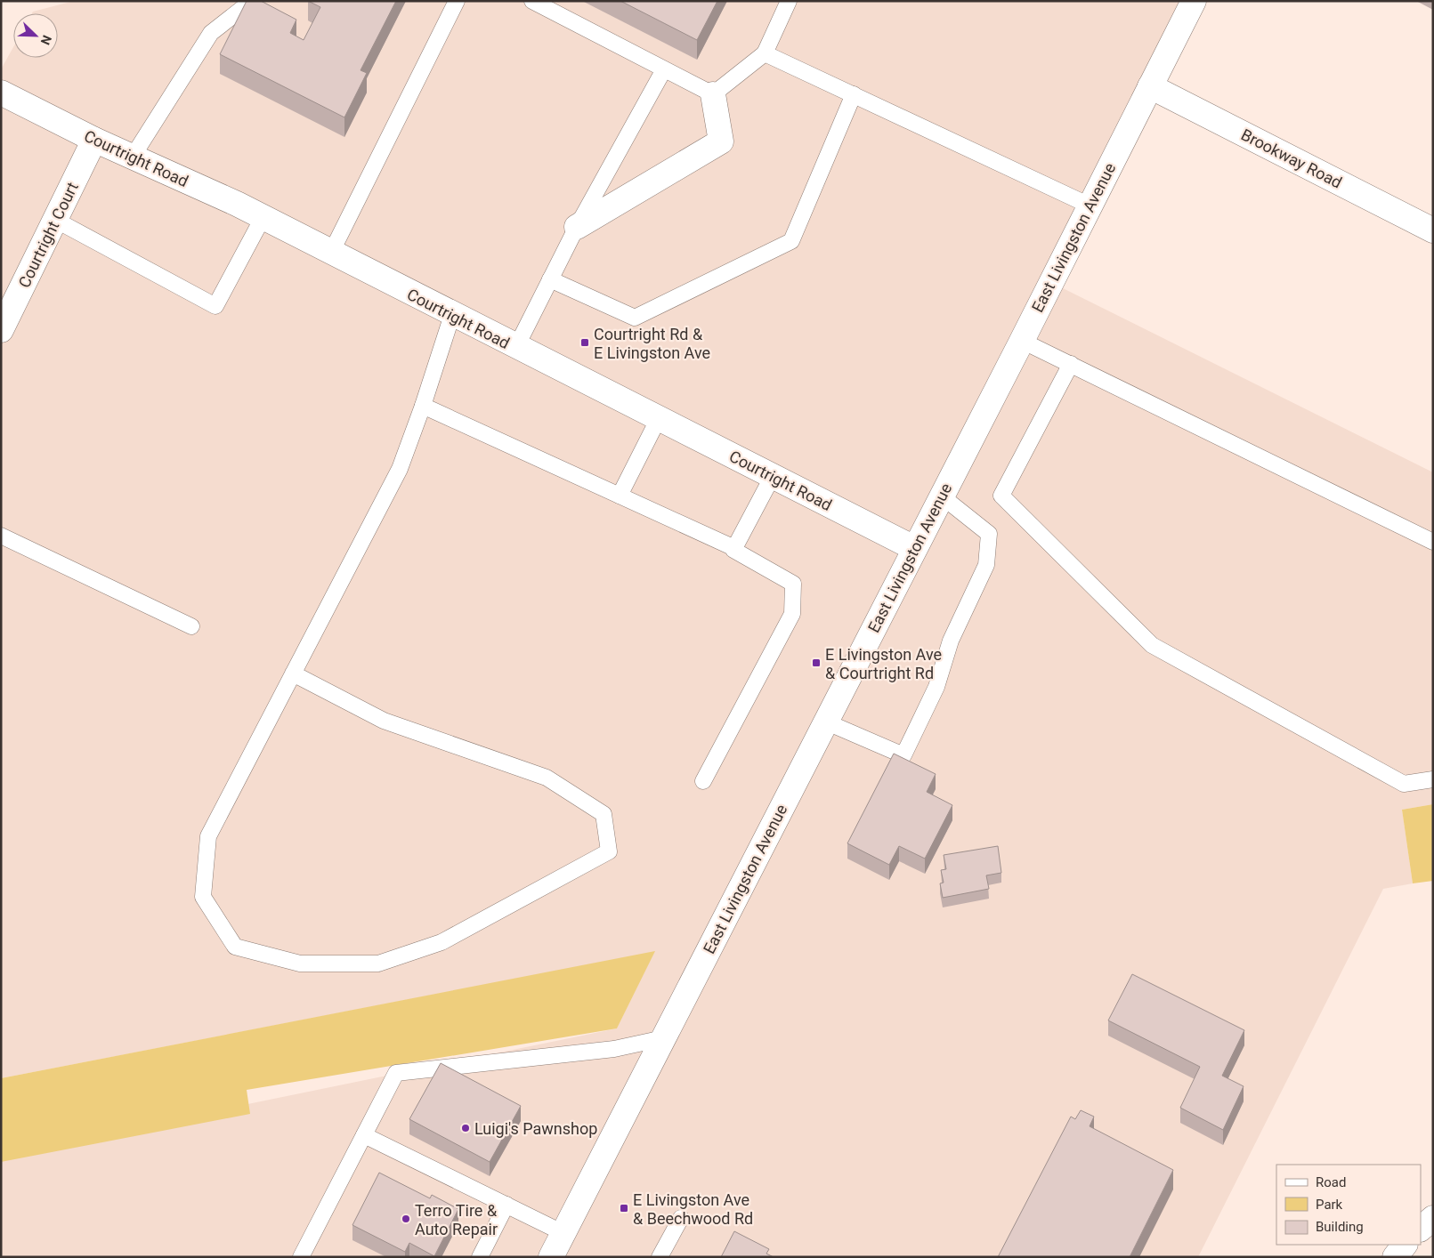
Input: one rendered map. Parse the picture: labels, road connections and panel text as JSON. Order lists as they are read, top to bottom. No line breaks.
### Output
{"streets":{"street":["Courtright Road","Brookway Road","Courtright Court","East Livingston Avenue"]},"crossings":[["Courtright Road","Courtright Court"],["Courtright Road","East Livingston Avenue"],["Brookway Road","East Livingston Avenue"]],"places":{"transit":["Courtright Rd & E Livingston Ave","E Livingston Ave & Courtright Rd","E Livingston Ave & Beechwood Rd"],"other":["Luigi's Pawnshop","Terro Tire & Auto Repair"]},"legend":["Road","Park","Building"],"north":"bottom right"}
